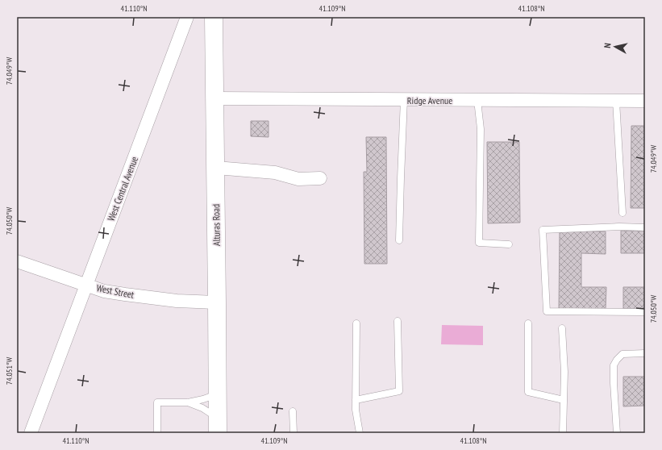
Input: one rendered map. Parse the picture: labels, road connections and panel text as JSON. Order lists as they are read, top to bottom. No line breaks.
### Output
{"streets":{"main road":["Alturas Road"],"street":["Ridge Avenue","West Central Avenue","West Street"]},"crossings":[["Ridge Avenue","Alturas Road"],["West Central Avenue","West Street"],["Alturas Road","West Street"]],"north":"left","coordinates":["41.110°N","41.109°N","41.108°N","74.049°W","74.050°W","74.051°W"]}
